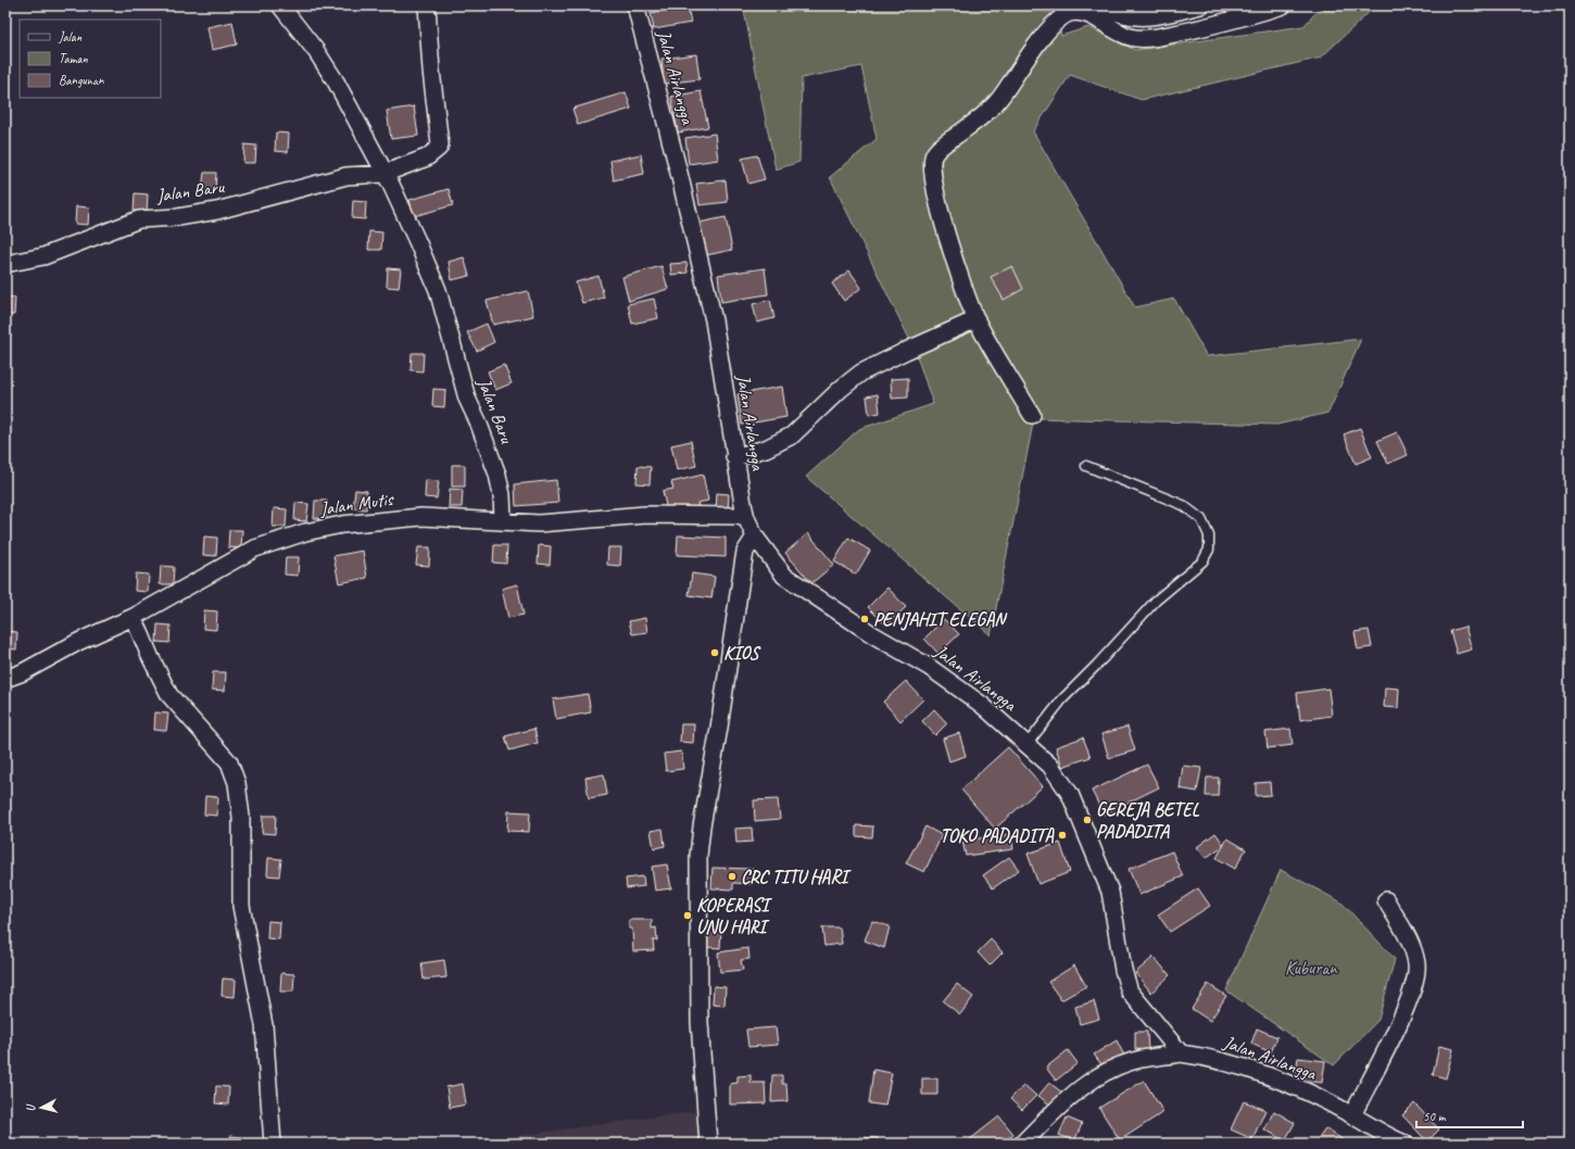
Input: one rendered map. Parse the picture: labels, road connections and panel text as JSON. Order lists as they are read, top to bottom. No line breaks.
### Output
{"streets":{"street":["Jalan Airlangga","Jalan Baru","Jalan Mutis"]},"crossings":[["Jalan Airlangga","Jalan Mutis"],["Jalan Baru","Jalan Mutis"]],"parks":["Kuburan"],"places":["PENJAHIT ELEGAN","KIOS","GEREJA BETEL PADADITA","TOKO PADADITA","CRC TITU HARI","KOPERASI UNU HARI"],"legend":["Jalan","Taman","Bangunan"],"scale_bar":"50 m","north":"left"}
